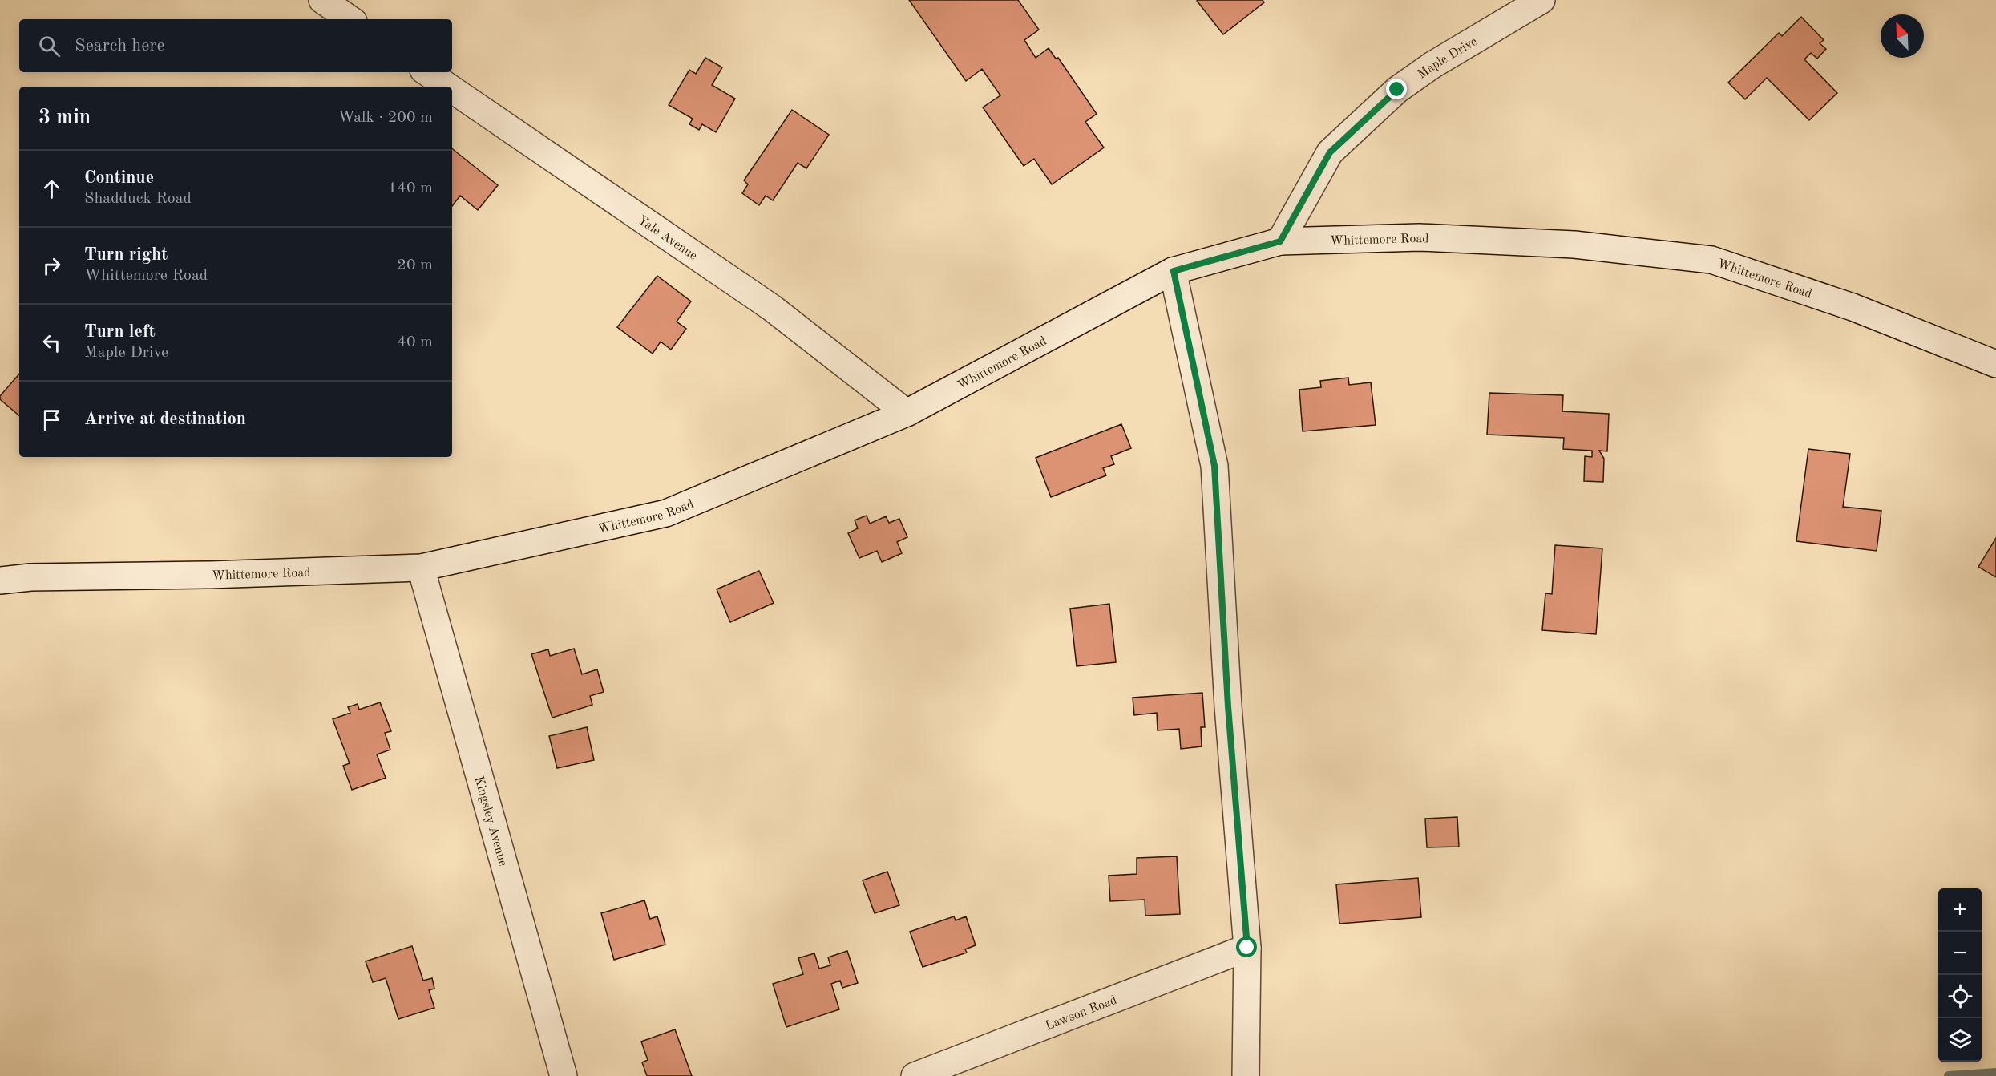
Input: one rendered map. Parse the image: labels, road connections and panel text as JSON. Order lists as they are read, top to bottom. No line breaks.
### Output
{"streets":{"street":["Maple Drive","Yale Avenue","Whittemore Road","Kingsley Avenue","Lawson Road"]},"crossings":[["Maple Drive","Whittemore Road"],["Yale Avenue","Whittemore Road"],["Whittemore Road","Kingsley Avenue"]],"north":"top left","page":{"search":"Search here","heading":["3 min","Walk · 200 m"],"list":[["Continue","Shadduck Road","140 m"],["Turn right","Whittemore Road","20 m"],["Turn left","Maple Drive","40 m"],"Arrive at destination"],"map_buttons":["+","−"]}}
